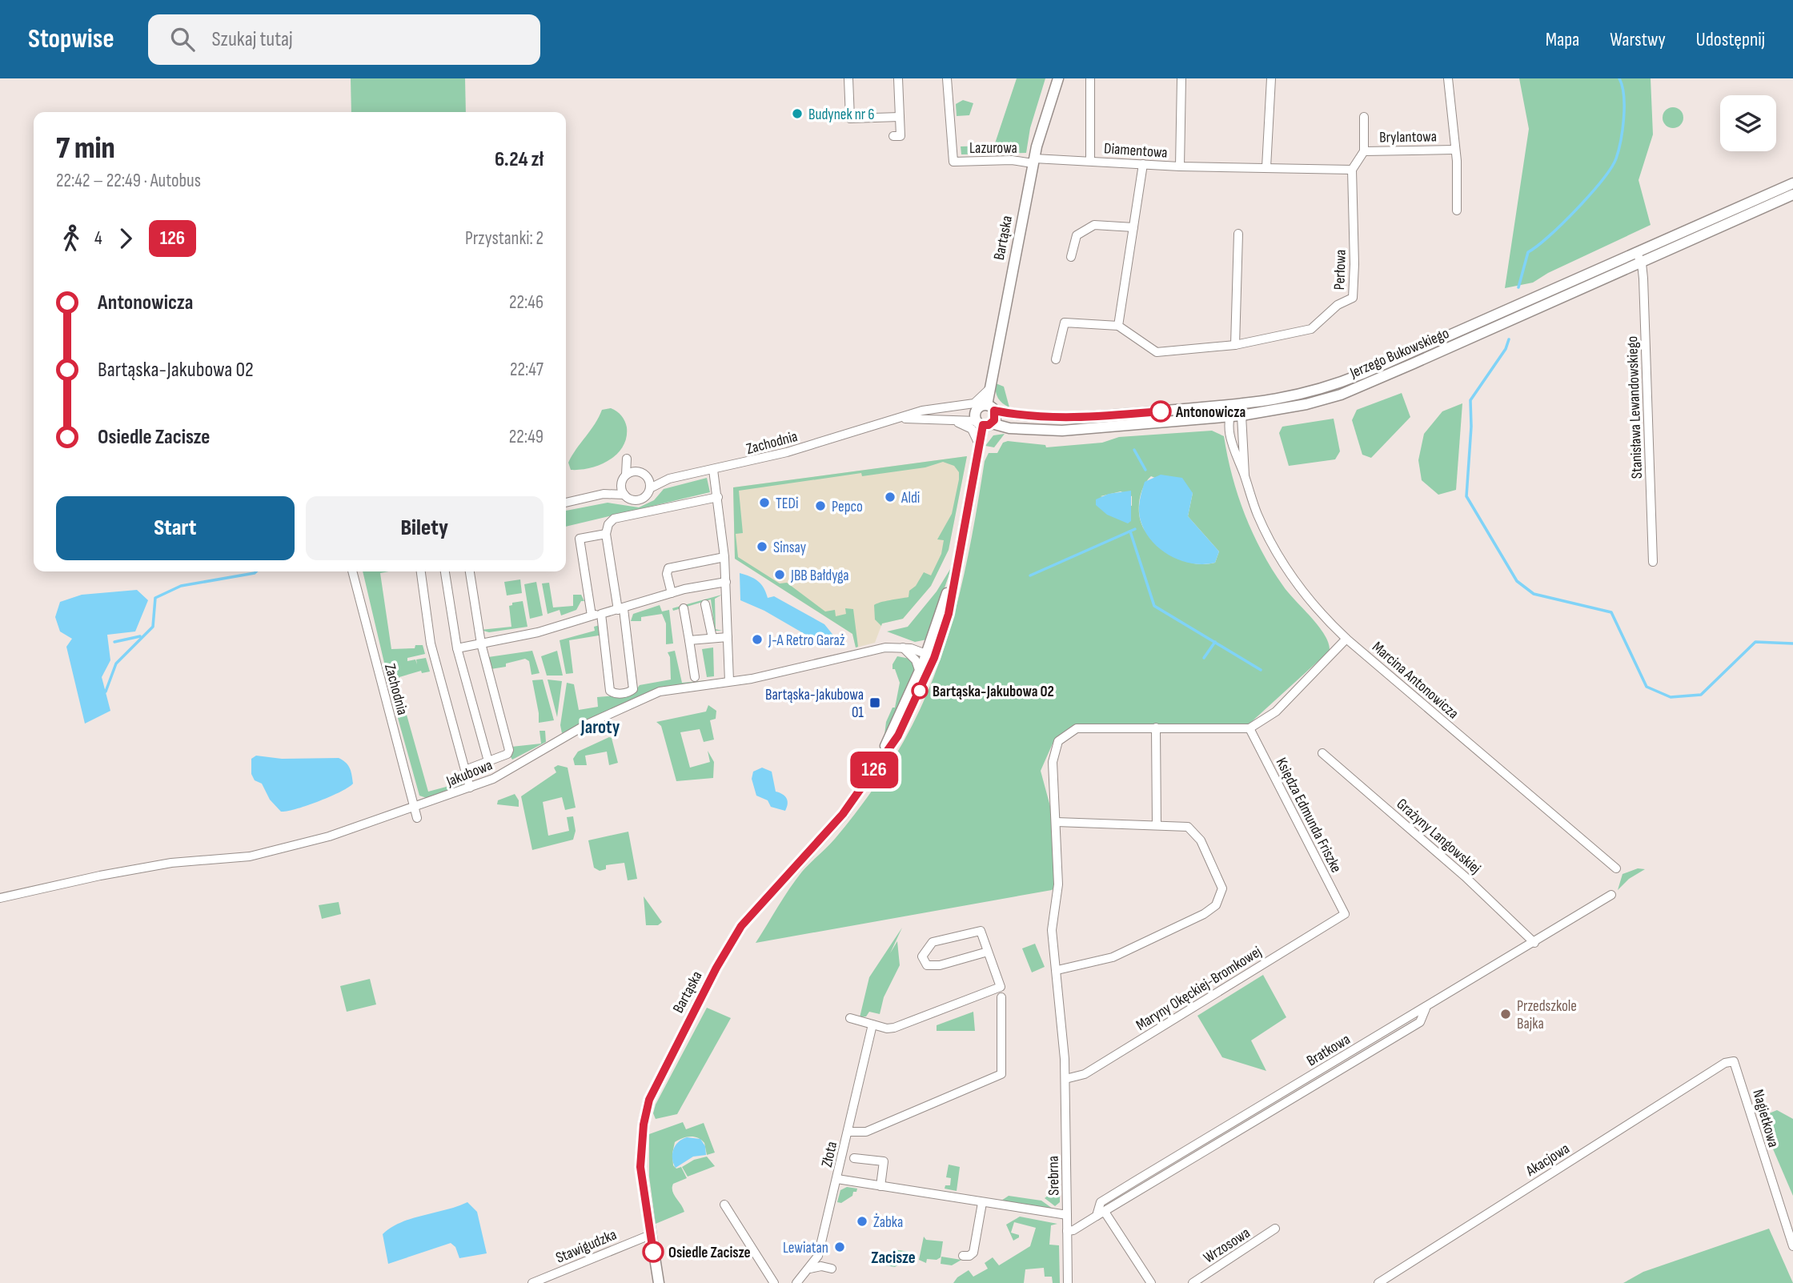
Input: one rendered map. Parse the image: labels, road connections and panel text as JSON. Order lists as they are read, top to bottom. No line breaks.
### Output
{"streets":{"street":["Brylantowa","Lazurowa","Diamentowa","Bartąska","Perłowa","Jerzego Bukowskiego","Stanisława Lewandowskiego","Zachodnia","Marcina Antonowicza","Jakubowa","Księdza Edmunda Friszke","Grażyny Langowskiej","Maryny Okęckiej-Bromkowej","Nagietkowa","Złota","Akacjowa","Srebrna","Wrzosowa","Stawigudzka"]},"crossings":[["Lazurowa","Diamentowa"],["Lazurowa","Bartąska"],["Diamentowa","Bartąska"],["Diamentowa","Perłowa"],["Bartąska","Jerzego Bukowskiego"],["Bartąska","Jakubowa"],["Bartąska","Stawigudzka"],["Jerzego Bukowskiego","Stanisława Lewandowskiego"],["Jerzego Bukowskiego","Marcina Antonowicza"],["Zachodnia","Jakubowa"],["Księdza Edmunda Friszke","Maryny Okęckiej-Bromkowej"],["Maryny Okęckiej-Bromkowej","Srebrna"],["Nagietkowa","Akacjowa"],["Złota","Srebrna"]],"districts":["Jaroty","Zacisze"],"places":{"other":["Budynek nr 6","Antonowicza","Aldi","TEDi","Pepco","Sinsay","JBB Bałdyga","J-A Retro Garaż","Bartąska-Jakubowa 02","Przedszkole Bajka","Żabka","Lewiatan","Osiedle Zacisze"],"transit":["Bartąska-Jakubowa 01"]},"lines":["bus line 126"],"page":{"header":"Stopwise","search":"Szukaj tutaj","nav":["Mapa","Warstwy","Udostępnij"],"on_map":"126","heading":["7 min","22:42 – 22:49 · Autobus","6.24 zł"],"legs":["4","126","Przystanki: 2"],"list":[{"name":"Antonowicza","value":"22:46"},{"name":"Bartąska-Jakubowa 02","value":"22:47"},{"name":"Osiedle Zacisze","value":"22:49"}],"buttons":["Start","Bilety"]}}
